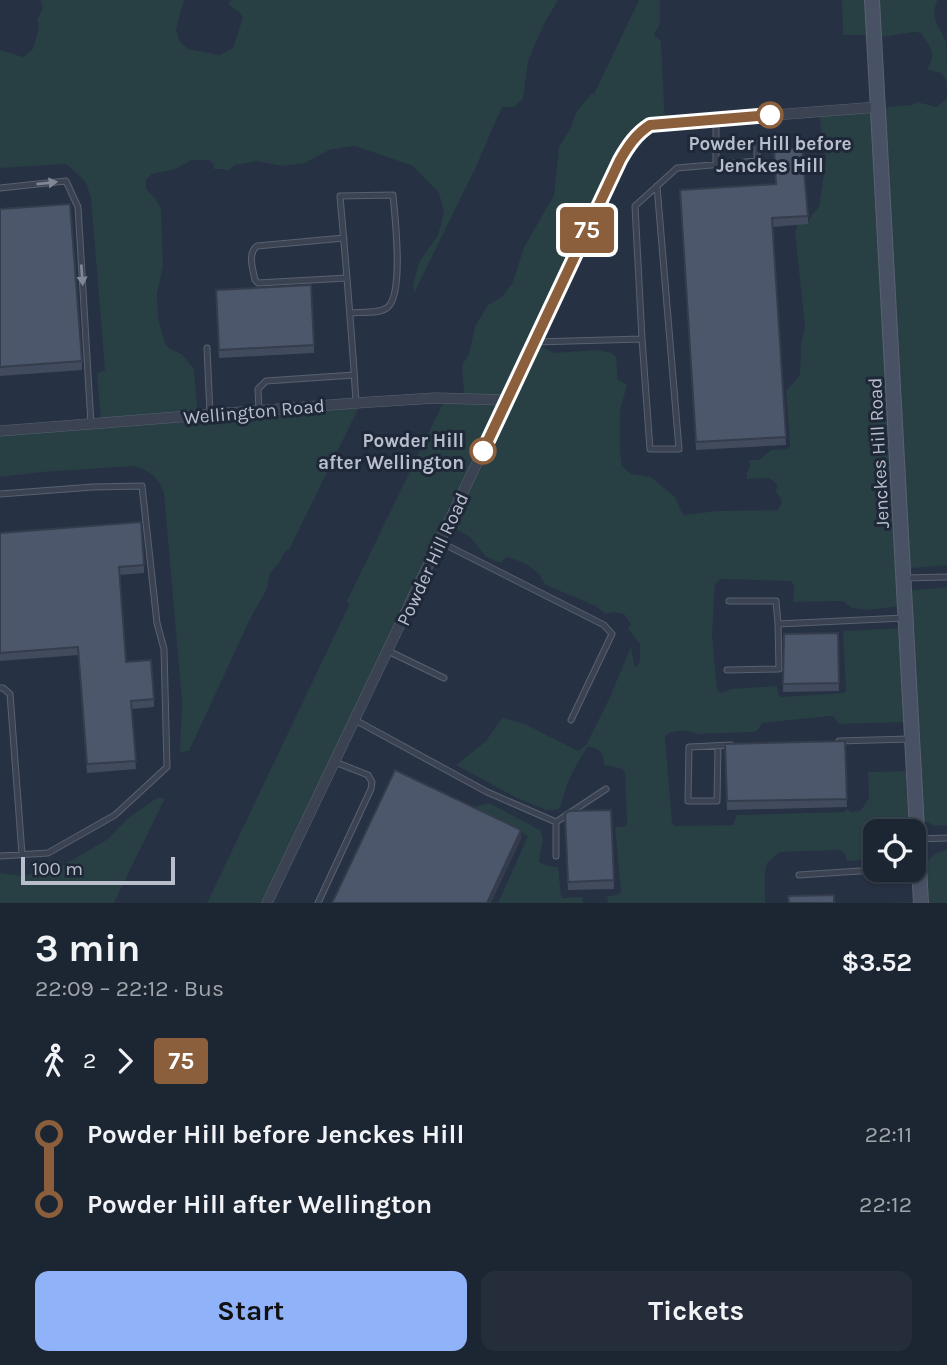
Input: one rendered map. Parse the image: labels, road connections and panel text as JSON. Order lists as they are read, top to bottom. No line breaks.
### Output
{"streets":{"main road":["Jenckes Hill Road"],"street":["Wellington Road","Powder Hill Road"]},"crossings":[["Wellington Road","Powder Hill Road"],["Jenckes Hill Road","Powder Hill Road"]],"places":["Powder Hill before Jenckes Hill","Powder Hill after Wellington"],"lines":["bus line 75"],"scale_bar":"100 m","page":{"on_map":"75","scale":"100 m","heading":["3 min","22:09 – 22:12 · Bus","$3.52"],"legs":["2","75"],"list":[{"name":"Powder Hill before Jenckes Hill","value":"22:11"},{"name":"Powder Hill after Wellington","value":"22:12"}],"buttons":["Start","Tickets"]}}
